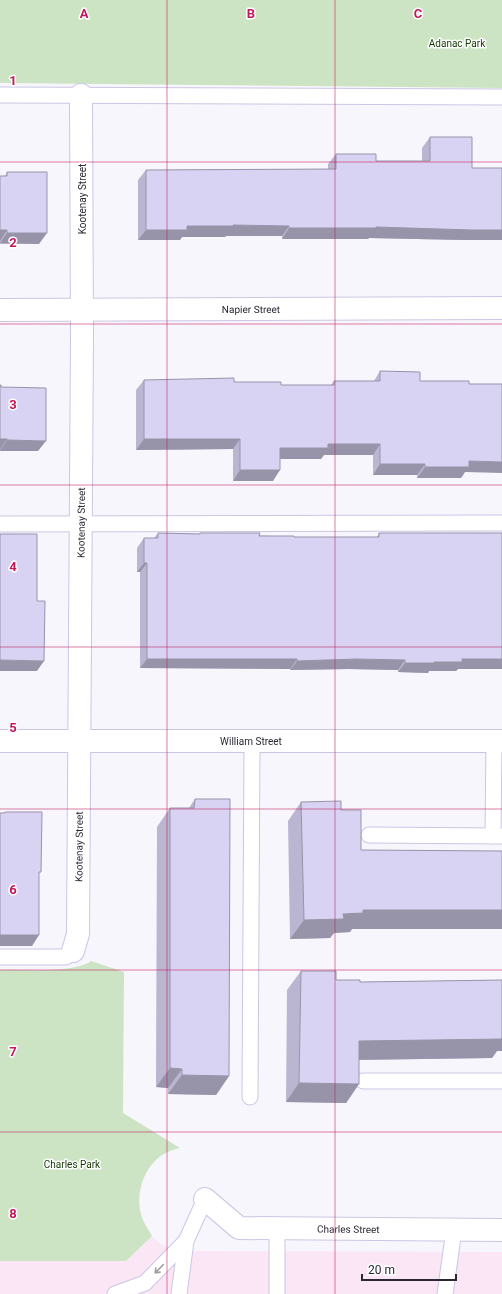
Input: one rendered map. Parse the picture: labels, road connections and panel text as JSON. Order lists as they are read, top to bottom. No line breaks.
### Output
{"streets":{"street":["Kootenay Street","Napier Street","William Street","Charles Street"]},"crossings":[["Kootenay Street","Napier Street"],["Kootenay Street","William Street"]],"parks":["Adanac Park","Charles Park"],"scale_bar":"20 m","grid":{"columns":["A","B","C"],"rows":["1","2","3","4","5","6","7","8"]}}
